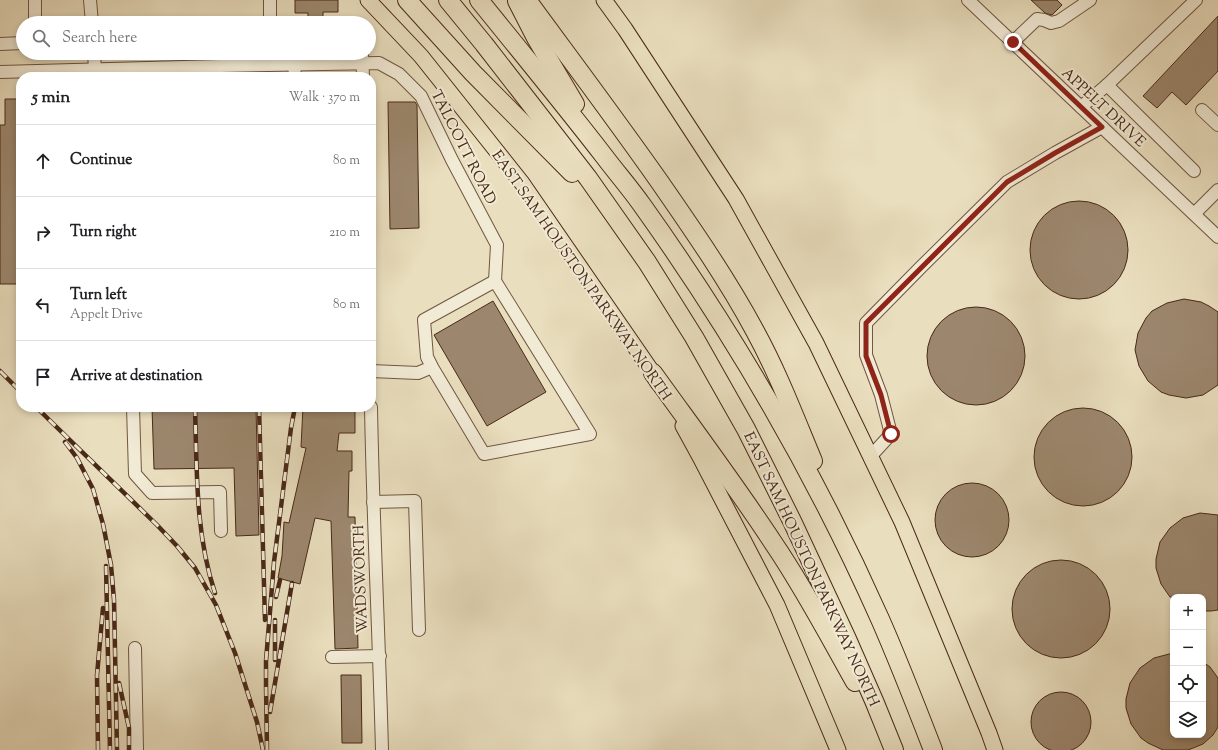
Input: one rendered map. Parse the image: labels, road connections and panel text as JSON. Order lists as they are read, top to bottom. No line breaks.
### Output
{"streets":{"highway":["EAST SAM HOUSTON PARKWAY NORTH"],"street":["APPELT DRIVE","TALCOTT ROAD","WADSWORTH"]},"page":{"search":"Search here","heading":["5 min","Walk · 370 m"],"list":[["Continue","80 m"],["Turn right","210 m"],["Turn left","Appelt Drive","80 m"],"Arrive at destination"],"map_buttons":["+","−"]}}
